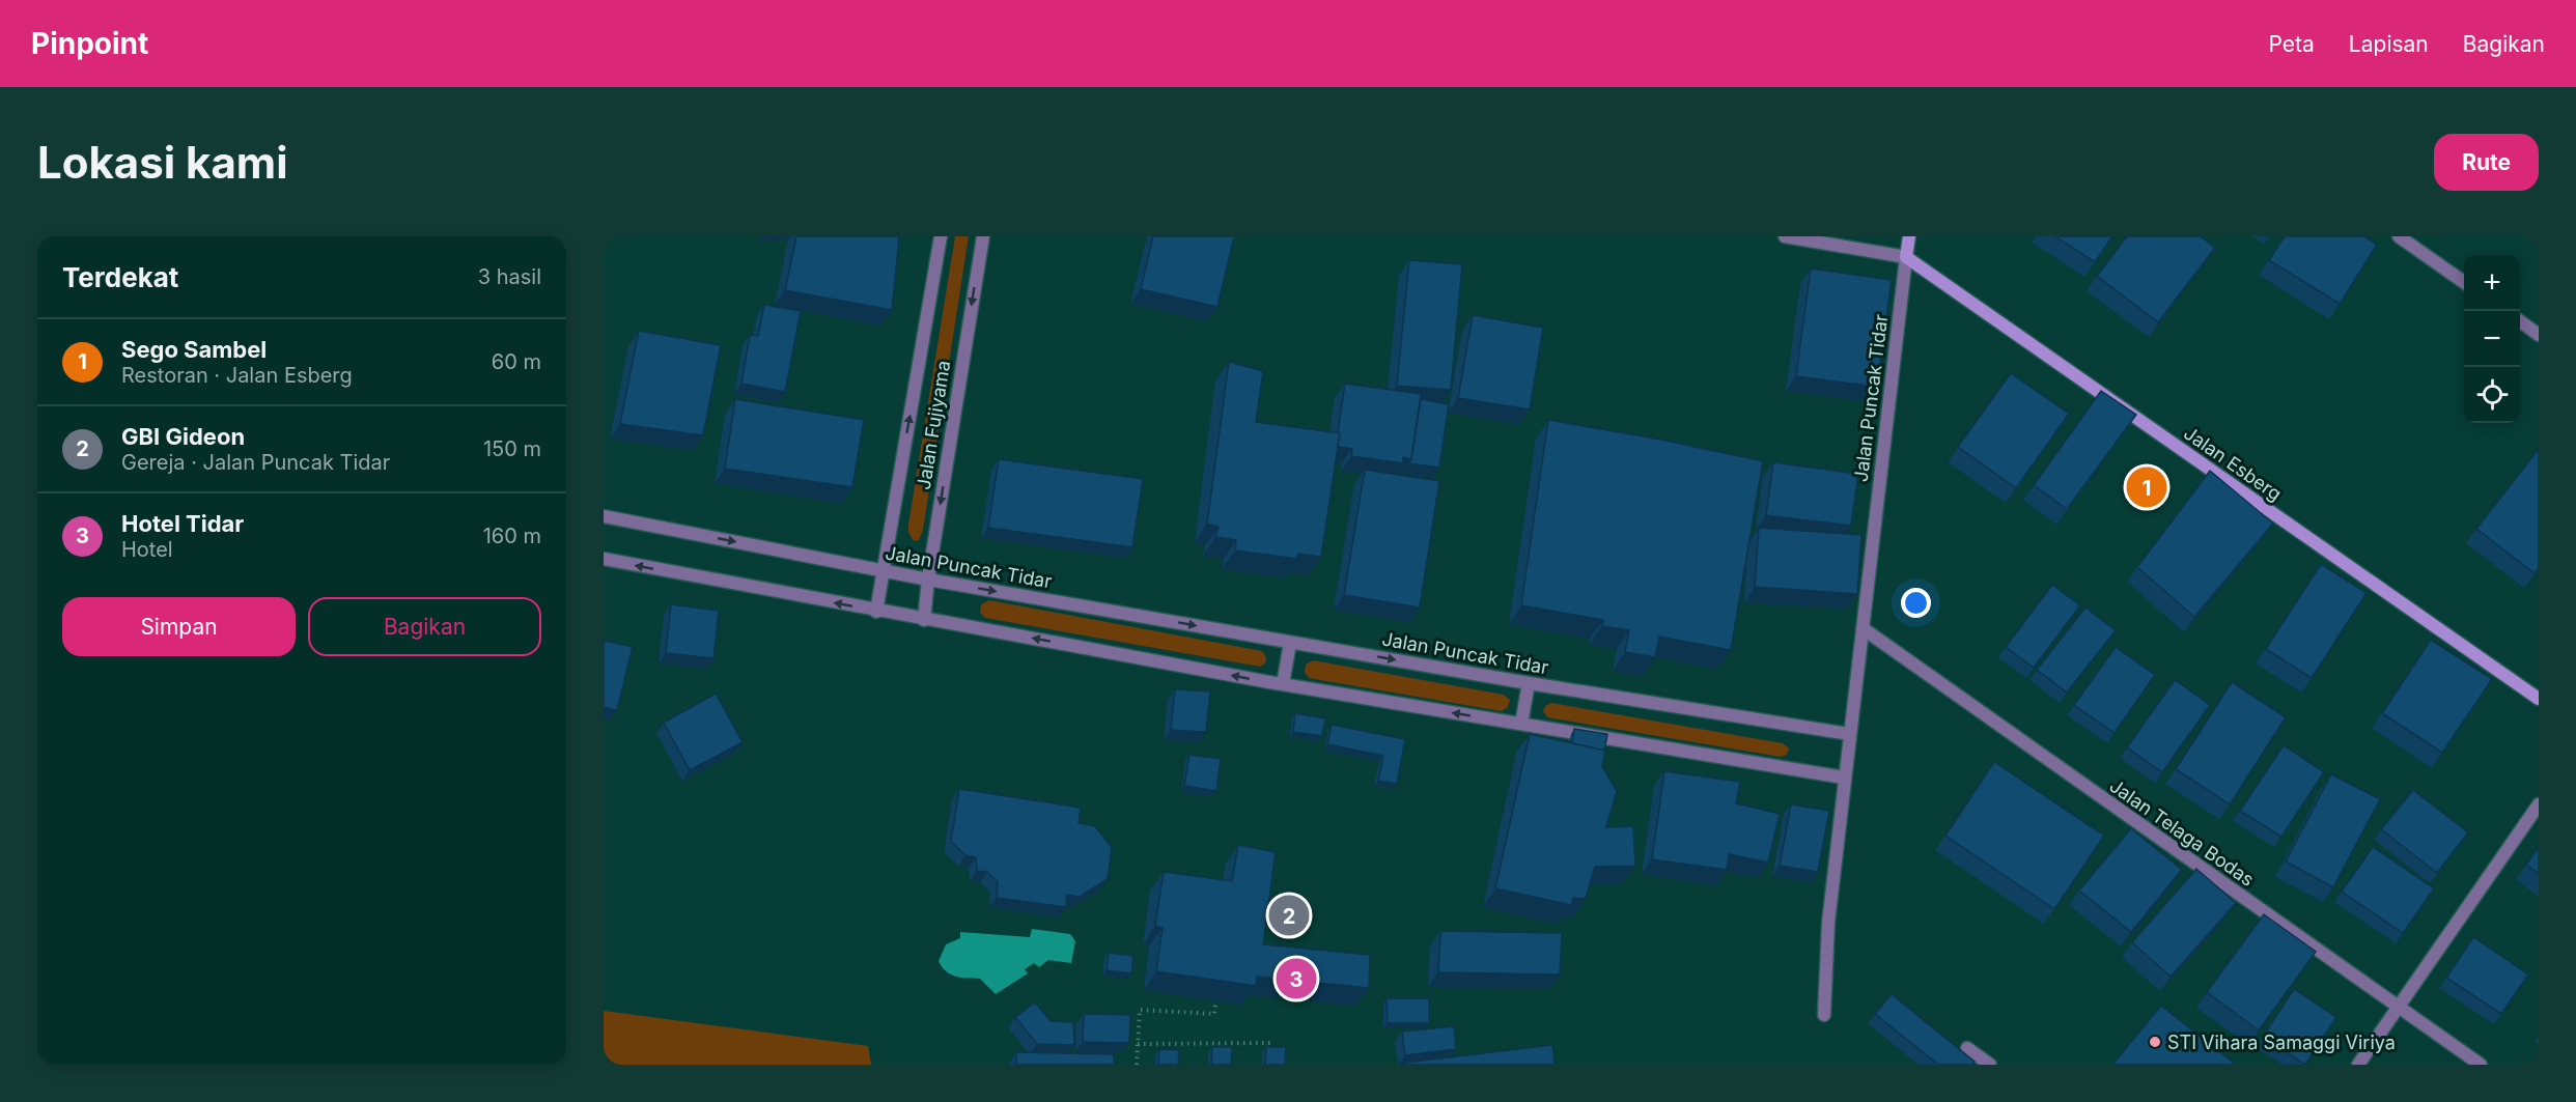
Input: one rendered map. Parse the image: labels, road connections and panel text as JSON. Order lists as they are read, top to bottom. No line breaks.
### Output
{"streets":{"main road":["Jalan Esberg"],"street":["Jalan Puncak Tidar","Jalan Fujiyama","Jalan Telaga Bodas"]},"crossings":[["Jalan Puncak Tidar","Jalan Fujiyama"],["Jalan Puncak Tidar","Jalan Esberg"],["Jalan Puncak Tidar","Jalan Telaga Bodas"]],"places":["STI Vihara Samaggi Viriya"],"page":{"header":"Pinpoint","nav":["Peta","Lapisan","Bagikan"],"buttons":["Rute",["Simpan","Bagikan"]],"title":"Lokasi kami","heading":["Terdekat","3 hasil"],"map_buttons":["+","−"],"list":[{"mark":"1","name":"Sego Sambel","note":"Restoran · Jalan Esberg","value":"60 m"},{"mark":"2","name":"GBI Gideon","note":"Gereja · Jalan Puncak Tidar","value":"150 m"},{"mark":"3","name":"Hotel Tidar","note":"Hotel","value":"160 m"}],"pins":["1","2","3"]}}
